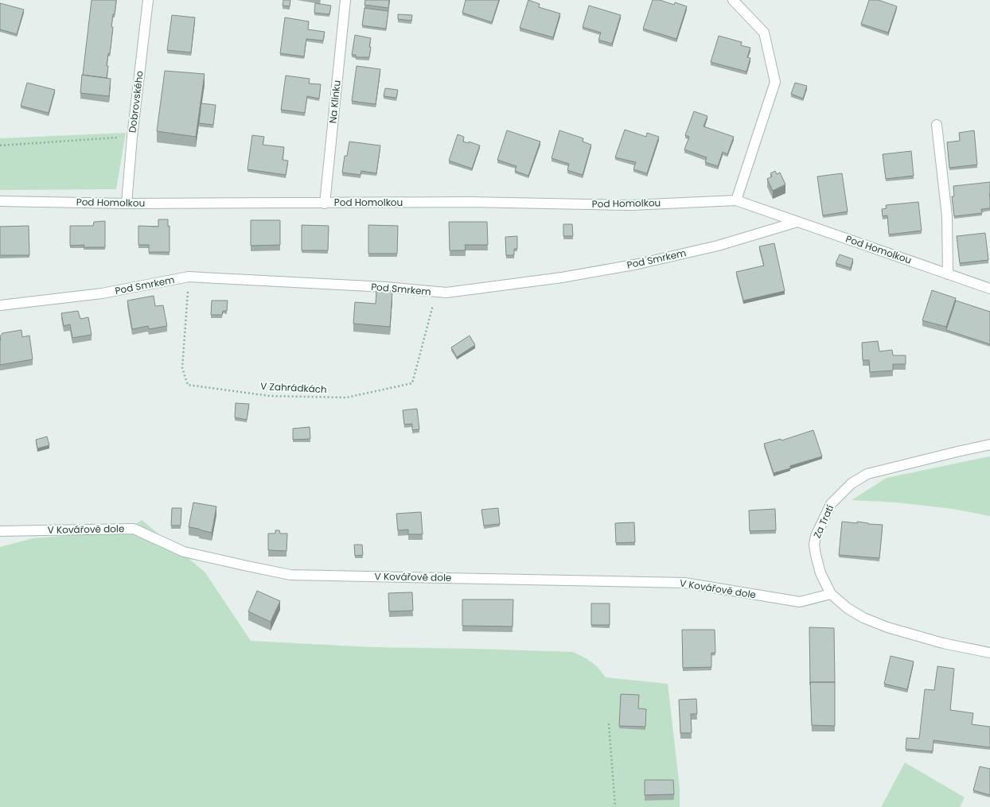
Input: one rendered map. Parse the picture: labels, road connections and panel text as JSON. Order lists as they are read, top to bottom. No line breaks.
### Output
{"streets":{"street":["Dobrovského","Na Klínku","Pod Homolkou","Pod Smrkem","Za Tratí","V Kovářově dole"],"path":["V Zahrádkách"]},"crossings":[["Dobrovského","Pod Homolkou"],["Na Klínku","Pod Homolkou"],["Pod Homolkou","Pod Smrkem"],["Pod Smrkem","V Zahrádkách"],["Za Tratí","V Kovářově dole"]]}
